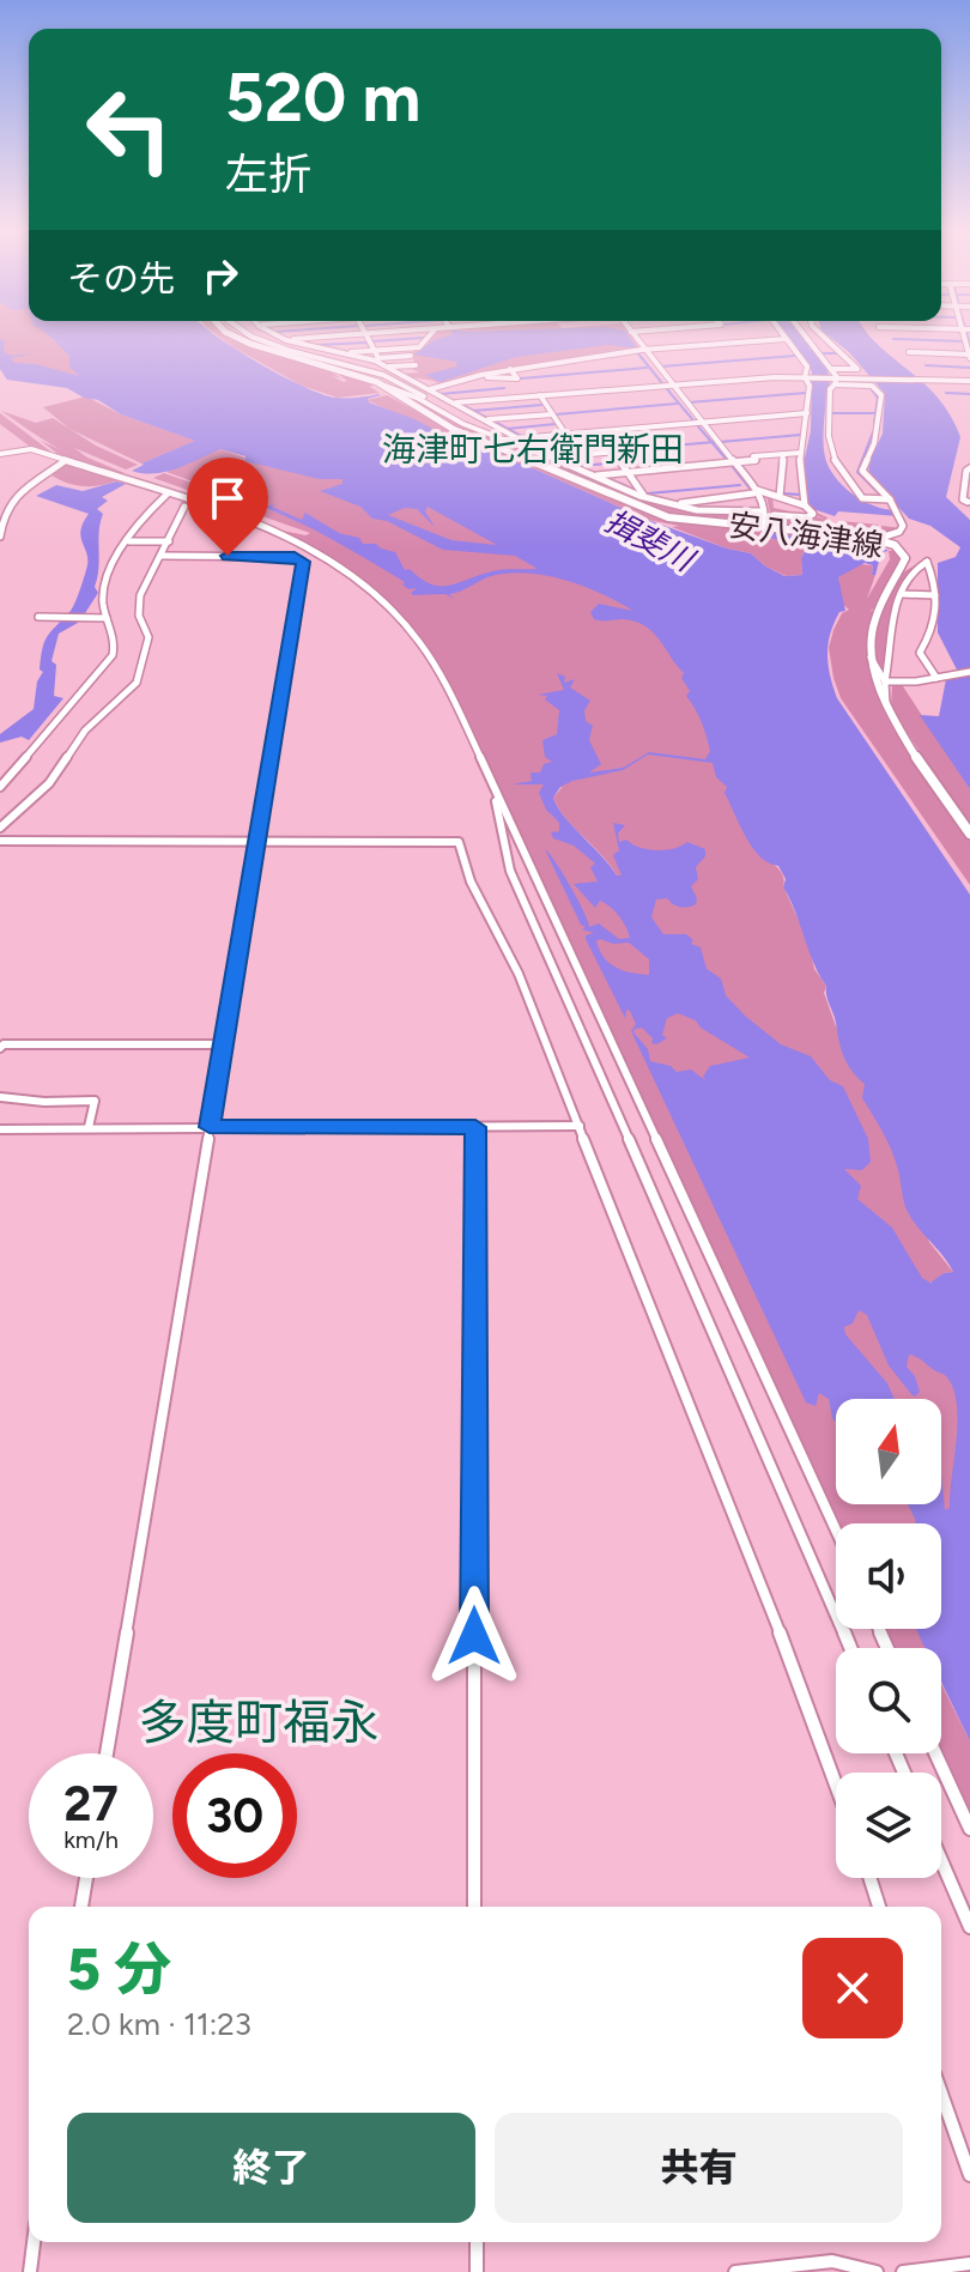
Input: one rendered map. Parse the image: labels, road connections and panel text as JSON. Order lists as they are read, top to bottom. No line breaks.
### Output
{"streets":{"main road":["安八海津線"]},"districts":["海津町七右衛門新田","多度町福永"],"water":["揖斐川"],"north":"top","page":{"turn":["520 m","左折"],"then":"その先","speed":"27 km/h","limit":"30","heading":["5 分","2.0 km · 11:23"],"buttons":["終了","共有"]}}
